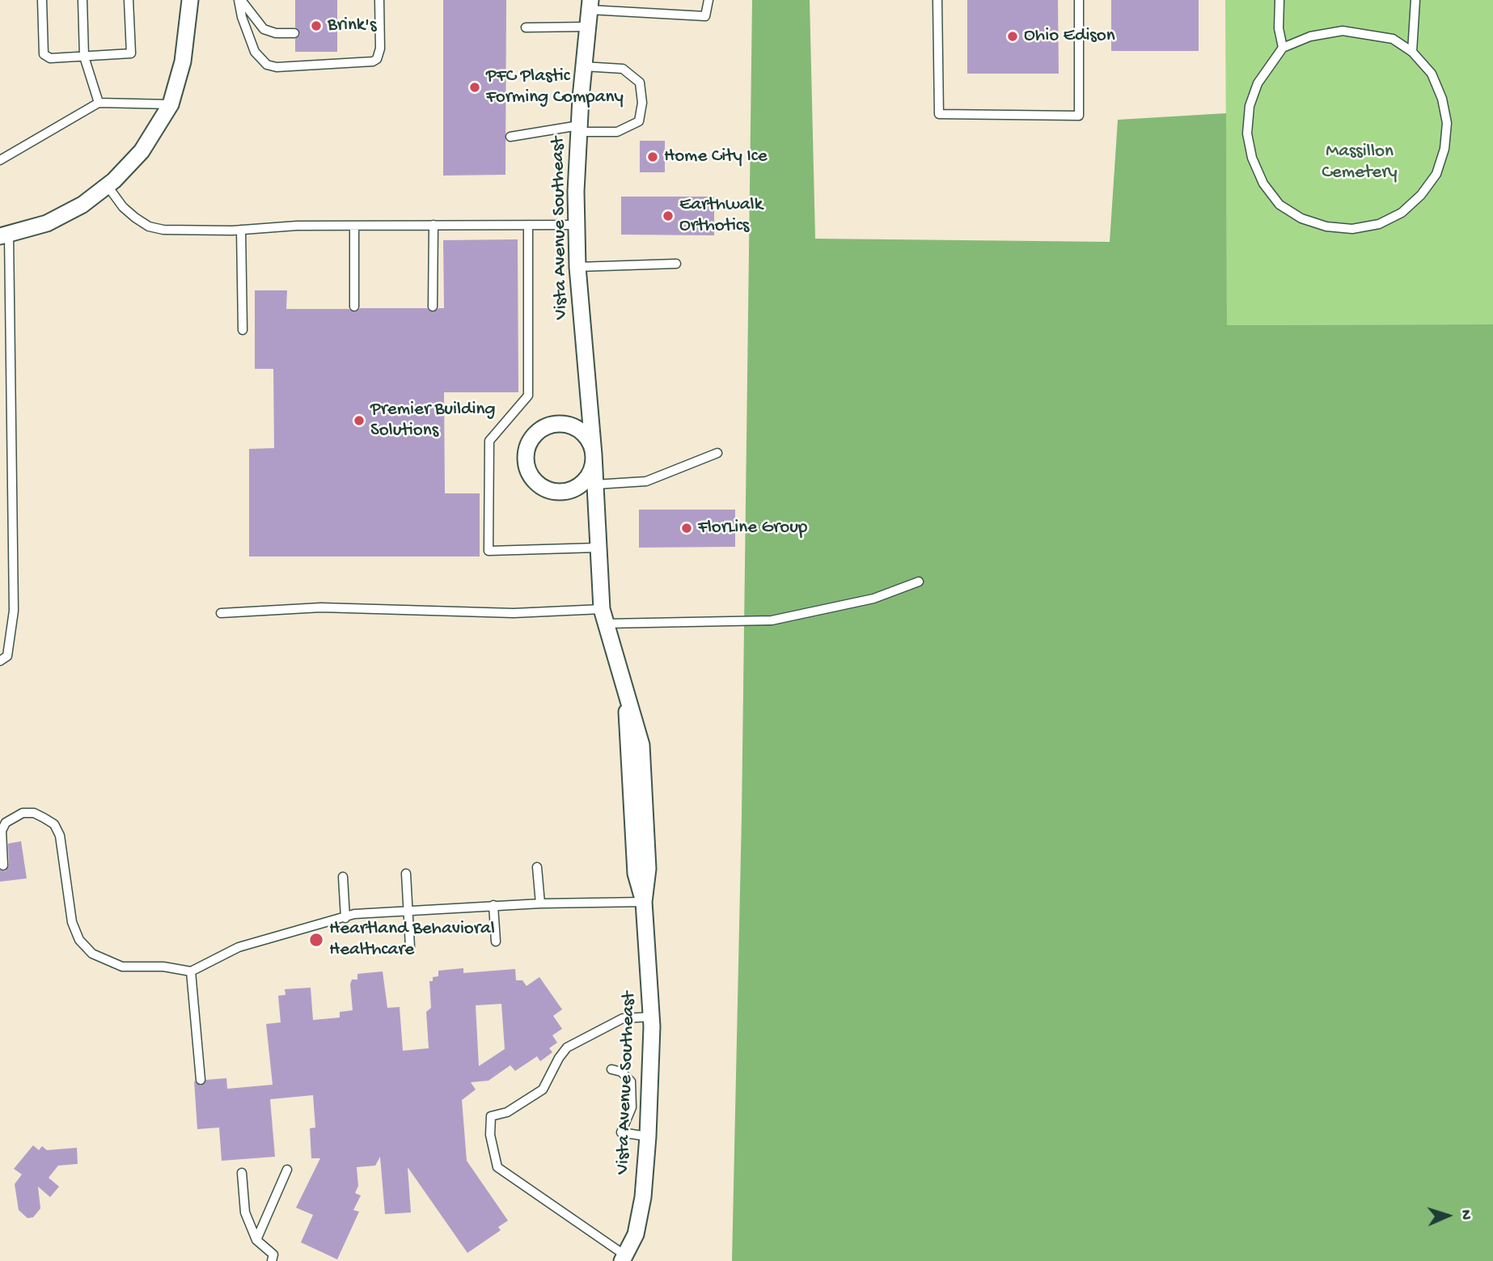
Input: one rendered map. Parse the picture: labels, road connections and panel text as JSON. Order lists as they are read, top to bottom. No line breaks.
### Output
{"streets":{"street":["Vista Avenue Southeast"]},"parks":["Massillon Cemetery"],"places":["Brink's","Ohio Edison","PFC Plastic Forming Company","Home City Ice","Earthwalk Orthotics","Premier Building Solutions","FlorLine Group","Heartland Behavioral Healthcare"],"north":"right"}
